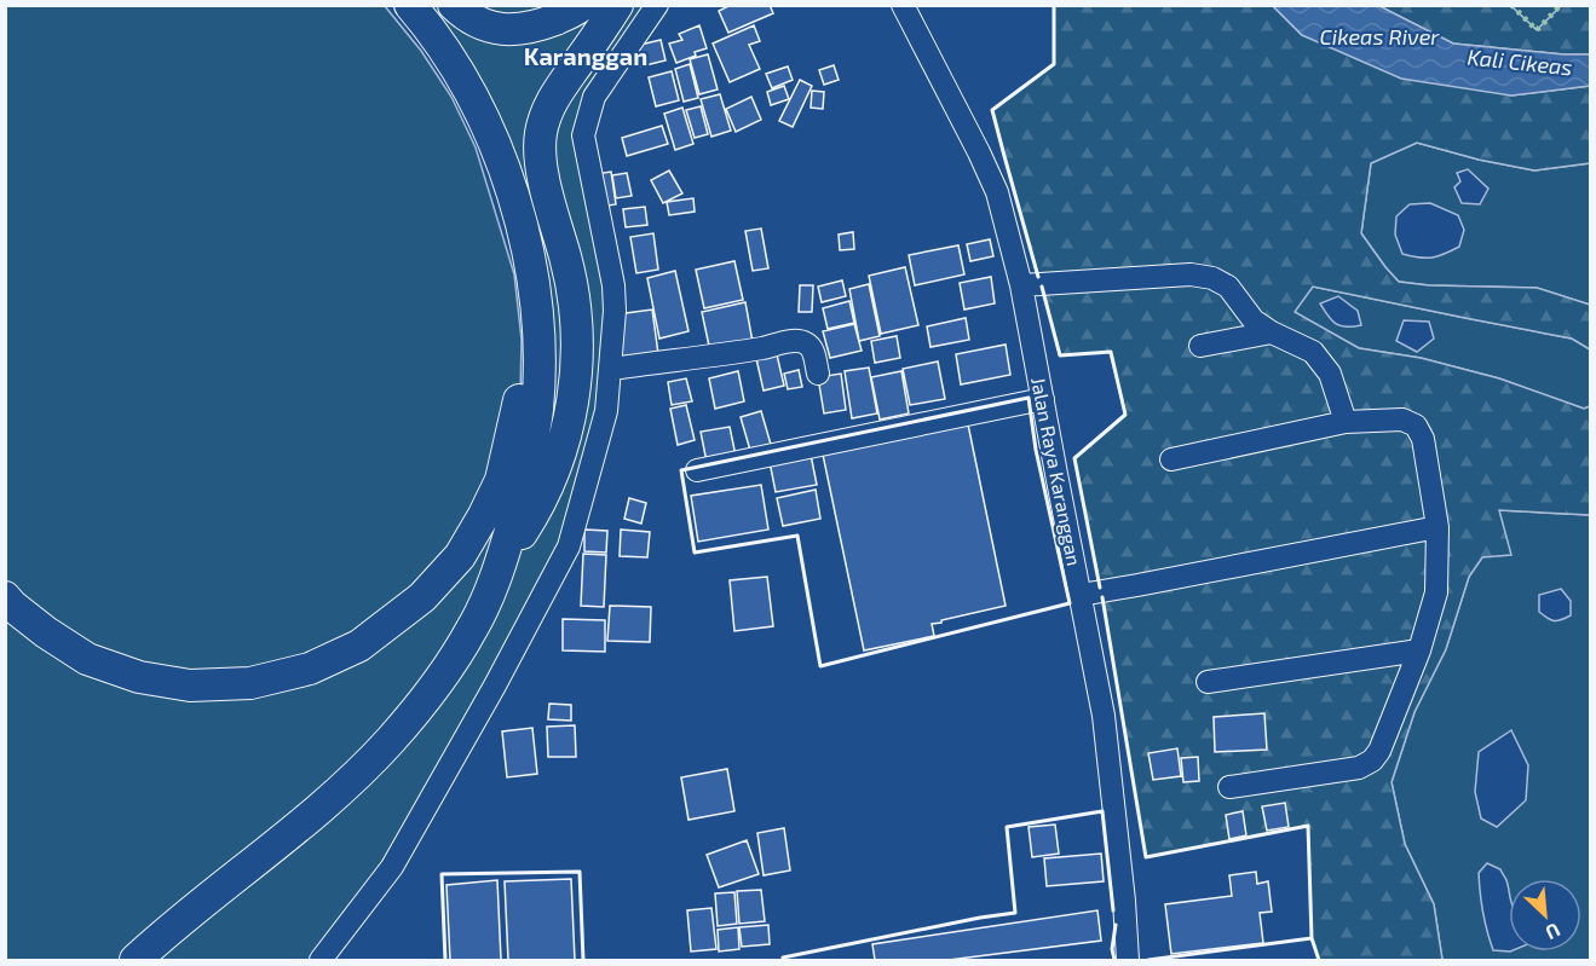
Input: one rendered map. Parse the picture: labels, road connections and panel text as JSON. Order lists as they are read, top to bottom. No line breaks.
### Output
{"streets":{"street":["Jalan Raya Karanggan"]},"districts":["Karanggan"],"water":["Cikeas River","Kali Cikeas"],"north":"bottom right"}
